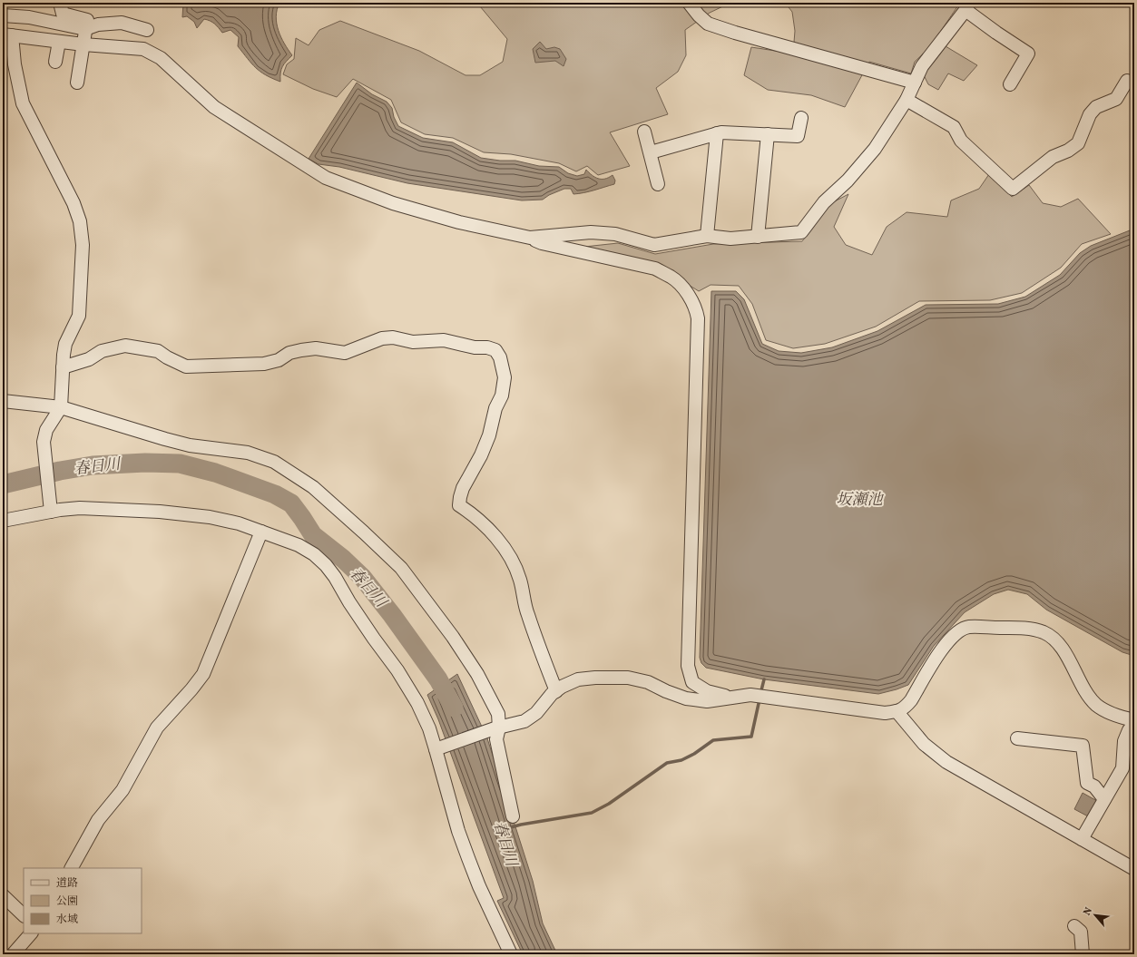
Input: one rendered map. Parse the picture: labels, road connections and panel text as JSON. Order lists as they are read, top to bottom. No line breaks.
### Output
{"water":["春日川","坂瀬池"],"legend":["道路","公園","水域"],"north":"top left"}
